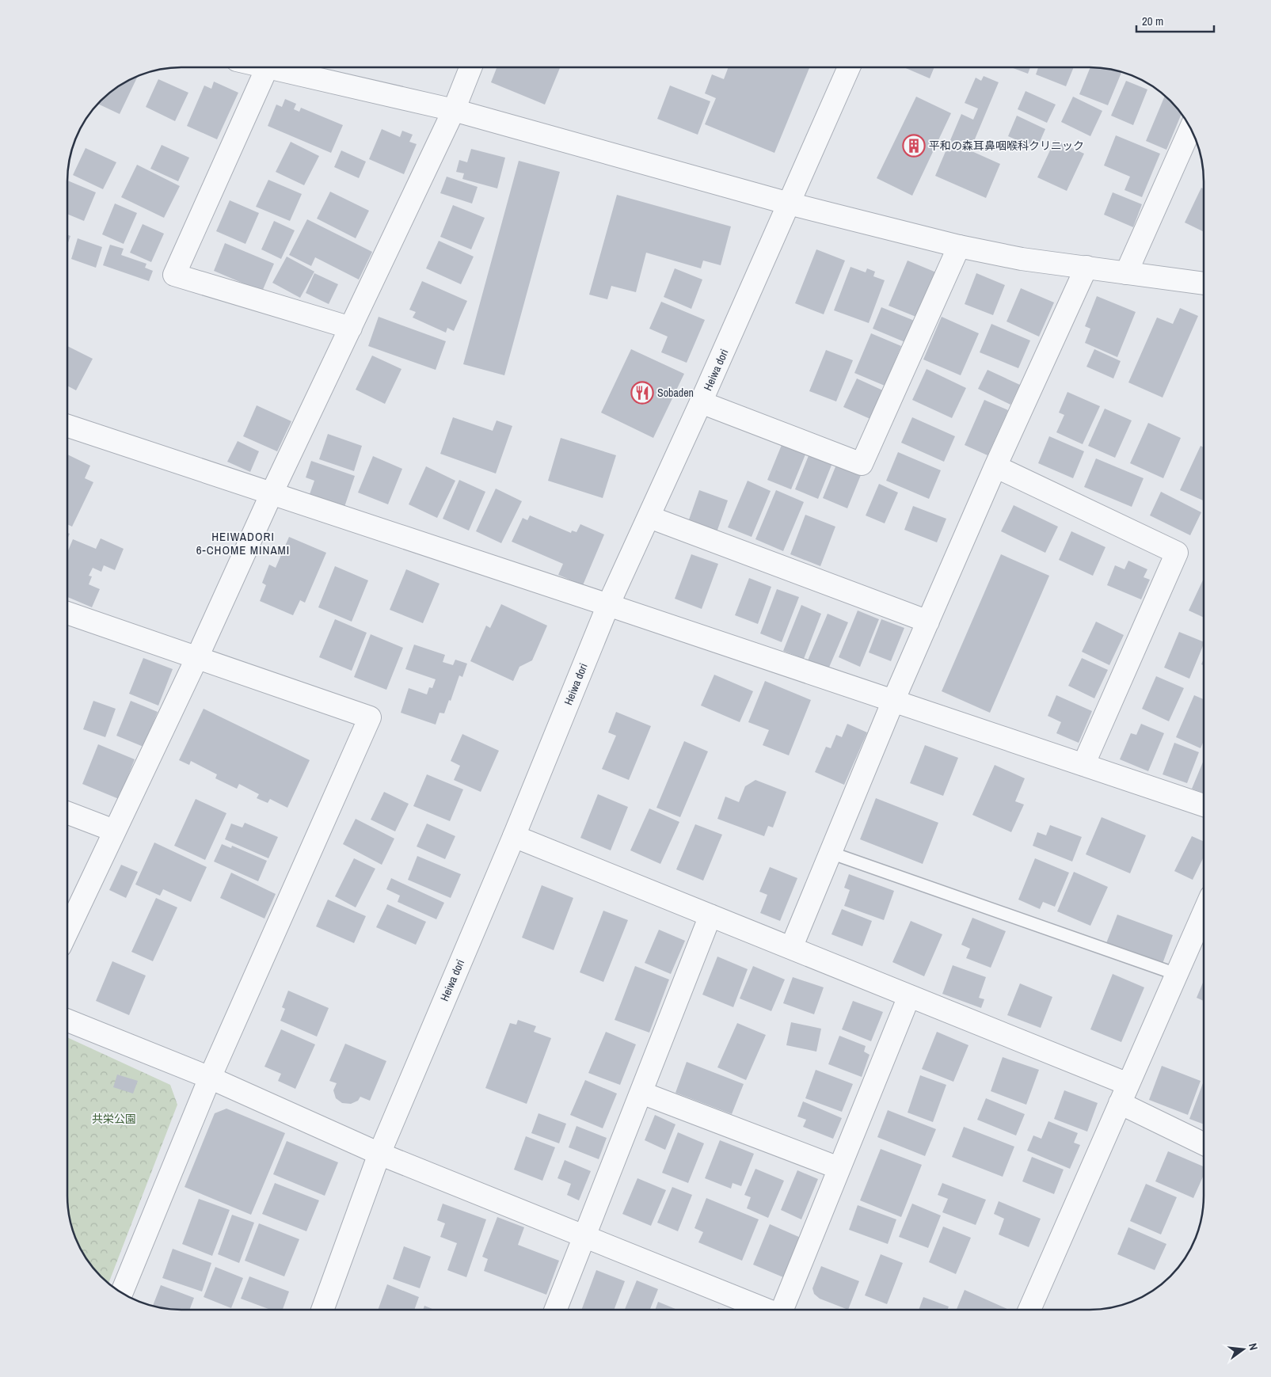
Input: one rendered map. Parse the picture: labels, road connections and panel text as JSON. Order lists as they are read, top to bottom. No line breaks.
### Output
{"streets":{"street":["Heiwa dori"]},"districts":["HEIWADORI 6-CHOME MINAMI"],"parks":["共栄公園"],"places":{"building":["平和の森耳鼻咽喉科クリニック"],"restaurant":["Sobaden"]},"scale_bar":"20 m","north":"right"}
